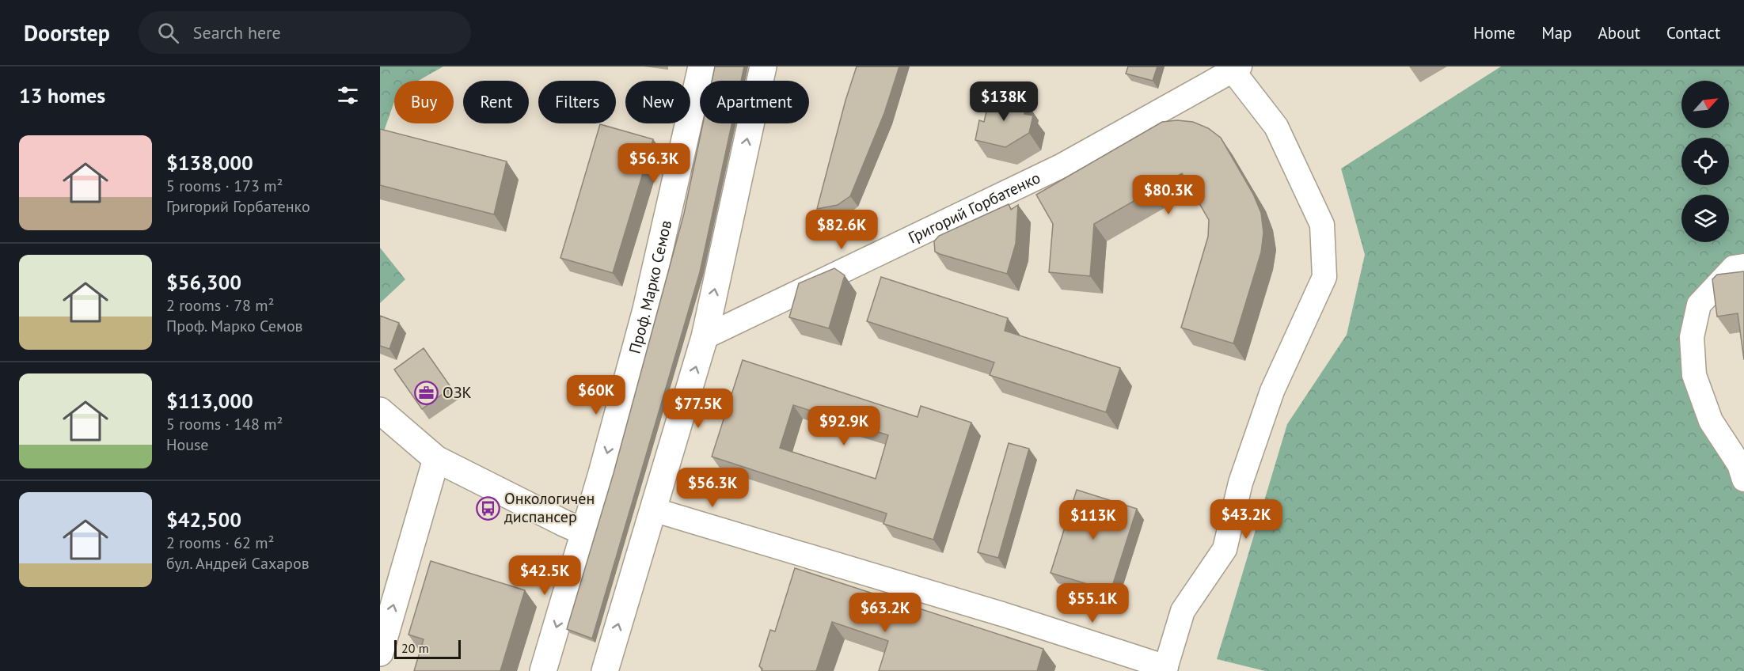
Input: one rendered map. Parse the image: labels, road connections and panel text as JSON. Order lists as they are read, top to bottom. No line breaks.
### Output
{"streets":{"main road":["Проф. Марко Семов"],"street":["Григорий Горбатенко"]},"places":{"office":["ОЗК"],"bus stop":["Онкологичен диспансер"]},"scale_bar":"20 m","north":"top right","page":{"header":"Doorstep","search":"Search here","nav":["Home","Map","About","Contact"],"heading":"13 homes","chip":["Buy","Rent","Filters","New","Apartment"],"price":["$138K","$56.3K","$80.3K","$82.6K","$60K","$77.5K","$92.9K","$56.3K","$43.2K","$113K","$42.5K","$55.1K","$63.2K"],"list":[{"name":"$138,000","note":"5 rooms · 173 m² · Григорий Горбатенко"},{"name":"$56,300","note":"2 rooms · 78 m² · Проф. Марко Семов"},{"name":"$113,000","note":"5 rooms · 148 m² · House"},{"name":"$42,500","note":"2 rooms · 62 m² · бул. Андрей Сахаров"}],"scale":"20 m"}}
